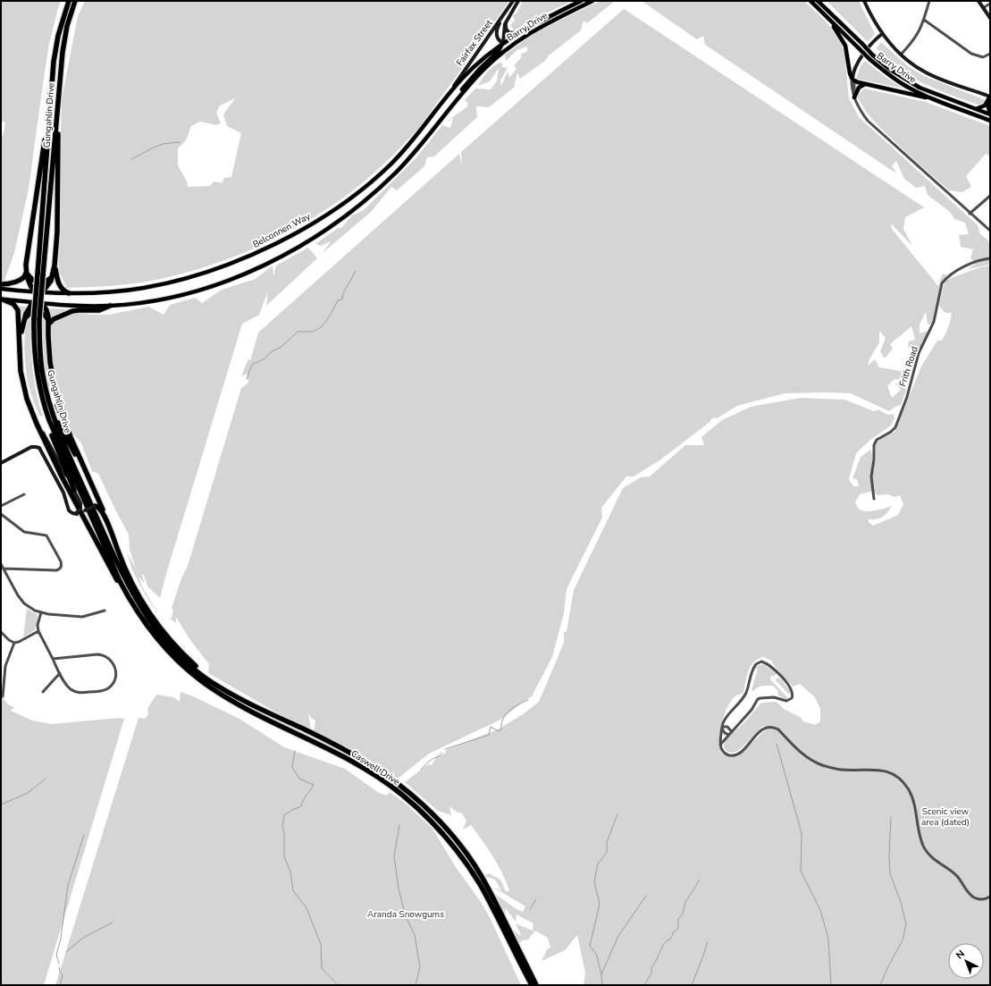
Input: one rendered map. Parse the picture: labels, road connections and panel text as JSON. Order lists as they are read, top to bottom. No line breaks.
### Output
{"streets":{"highway":["Gungahlin Drive","Caswell Drive"],"main road":["Barry Drive","Belconnen Way"],"street":["Fairfax Street","Frith Road"]},"crossings":[["Barry Drive","Fairfax Street"],["Barry Drive","Belconnen Way"],["Fairfax Street","Belconnen Way"],["Gungahlin Drive","Caswell Drive"]],"parks":["Scenic view area (dated)","Aranda Snowgums"],"north":"top left"}
